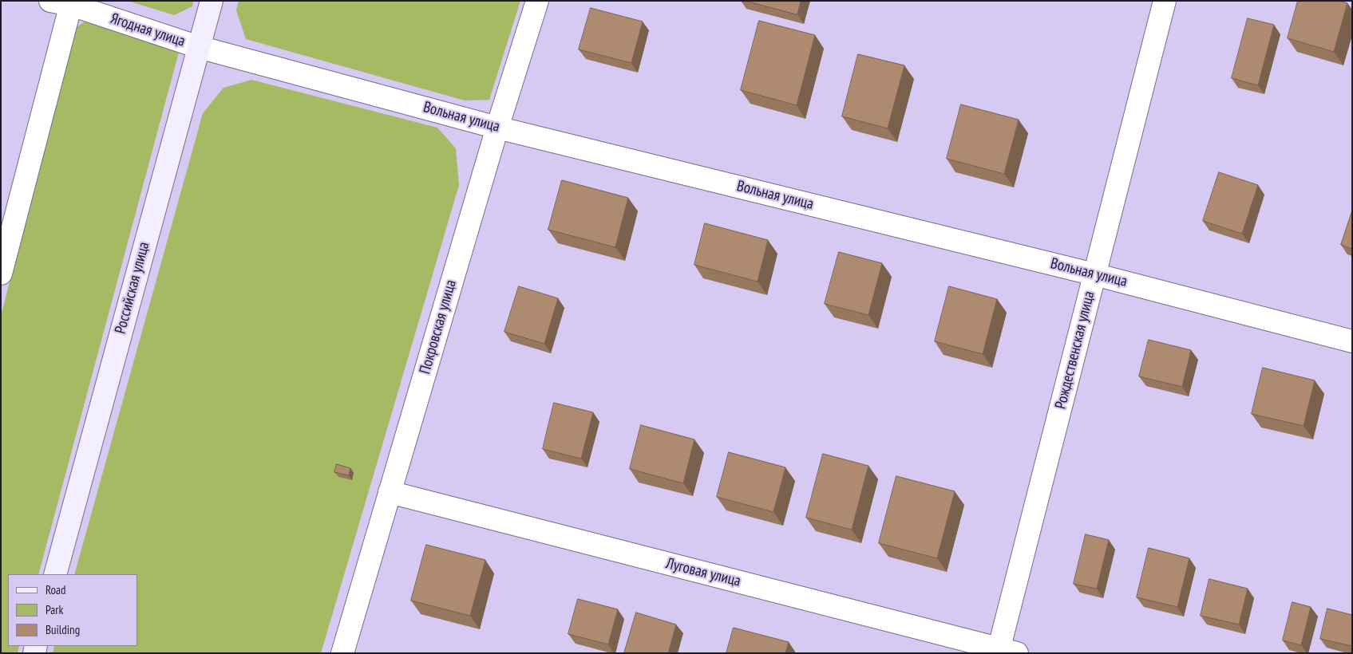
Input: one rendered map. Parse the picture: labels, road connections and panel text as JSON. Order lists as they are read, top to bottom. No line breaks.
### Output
{"streets":{"main road":["Российская улица"],"street":["Ягодная улица","Вольная улица","Покровская улица","Рождественская улица","Луговая улица"]},"crossings":[["Ягодная улица","Вольная улица"],["Ягодная улица","Российская улица"],["Вольная улица","Российская улица"],["Вольная улица","Покровская улица"],["Вольная улица","Рождественская улица"],["Покровская улица","Луговая улица"],["Рождественская улица","Луговая улица"]],"legend":["Road","Park","Building"]}
